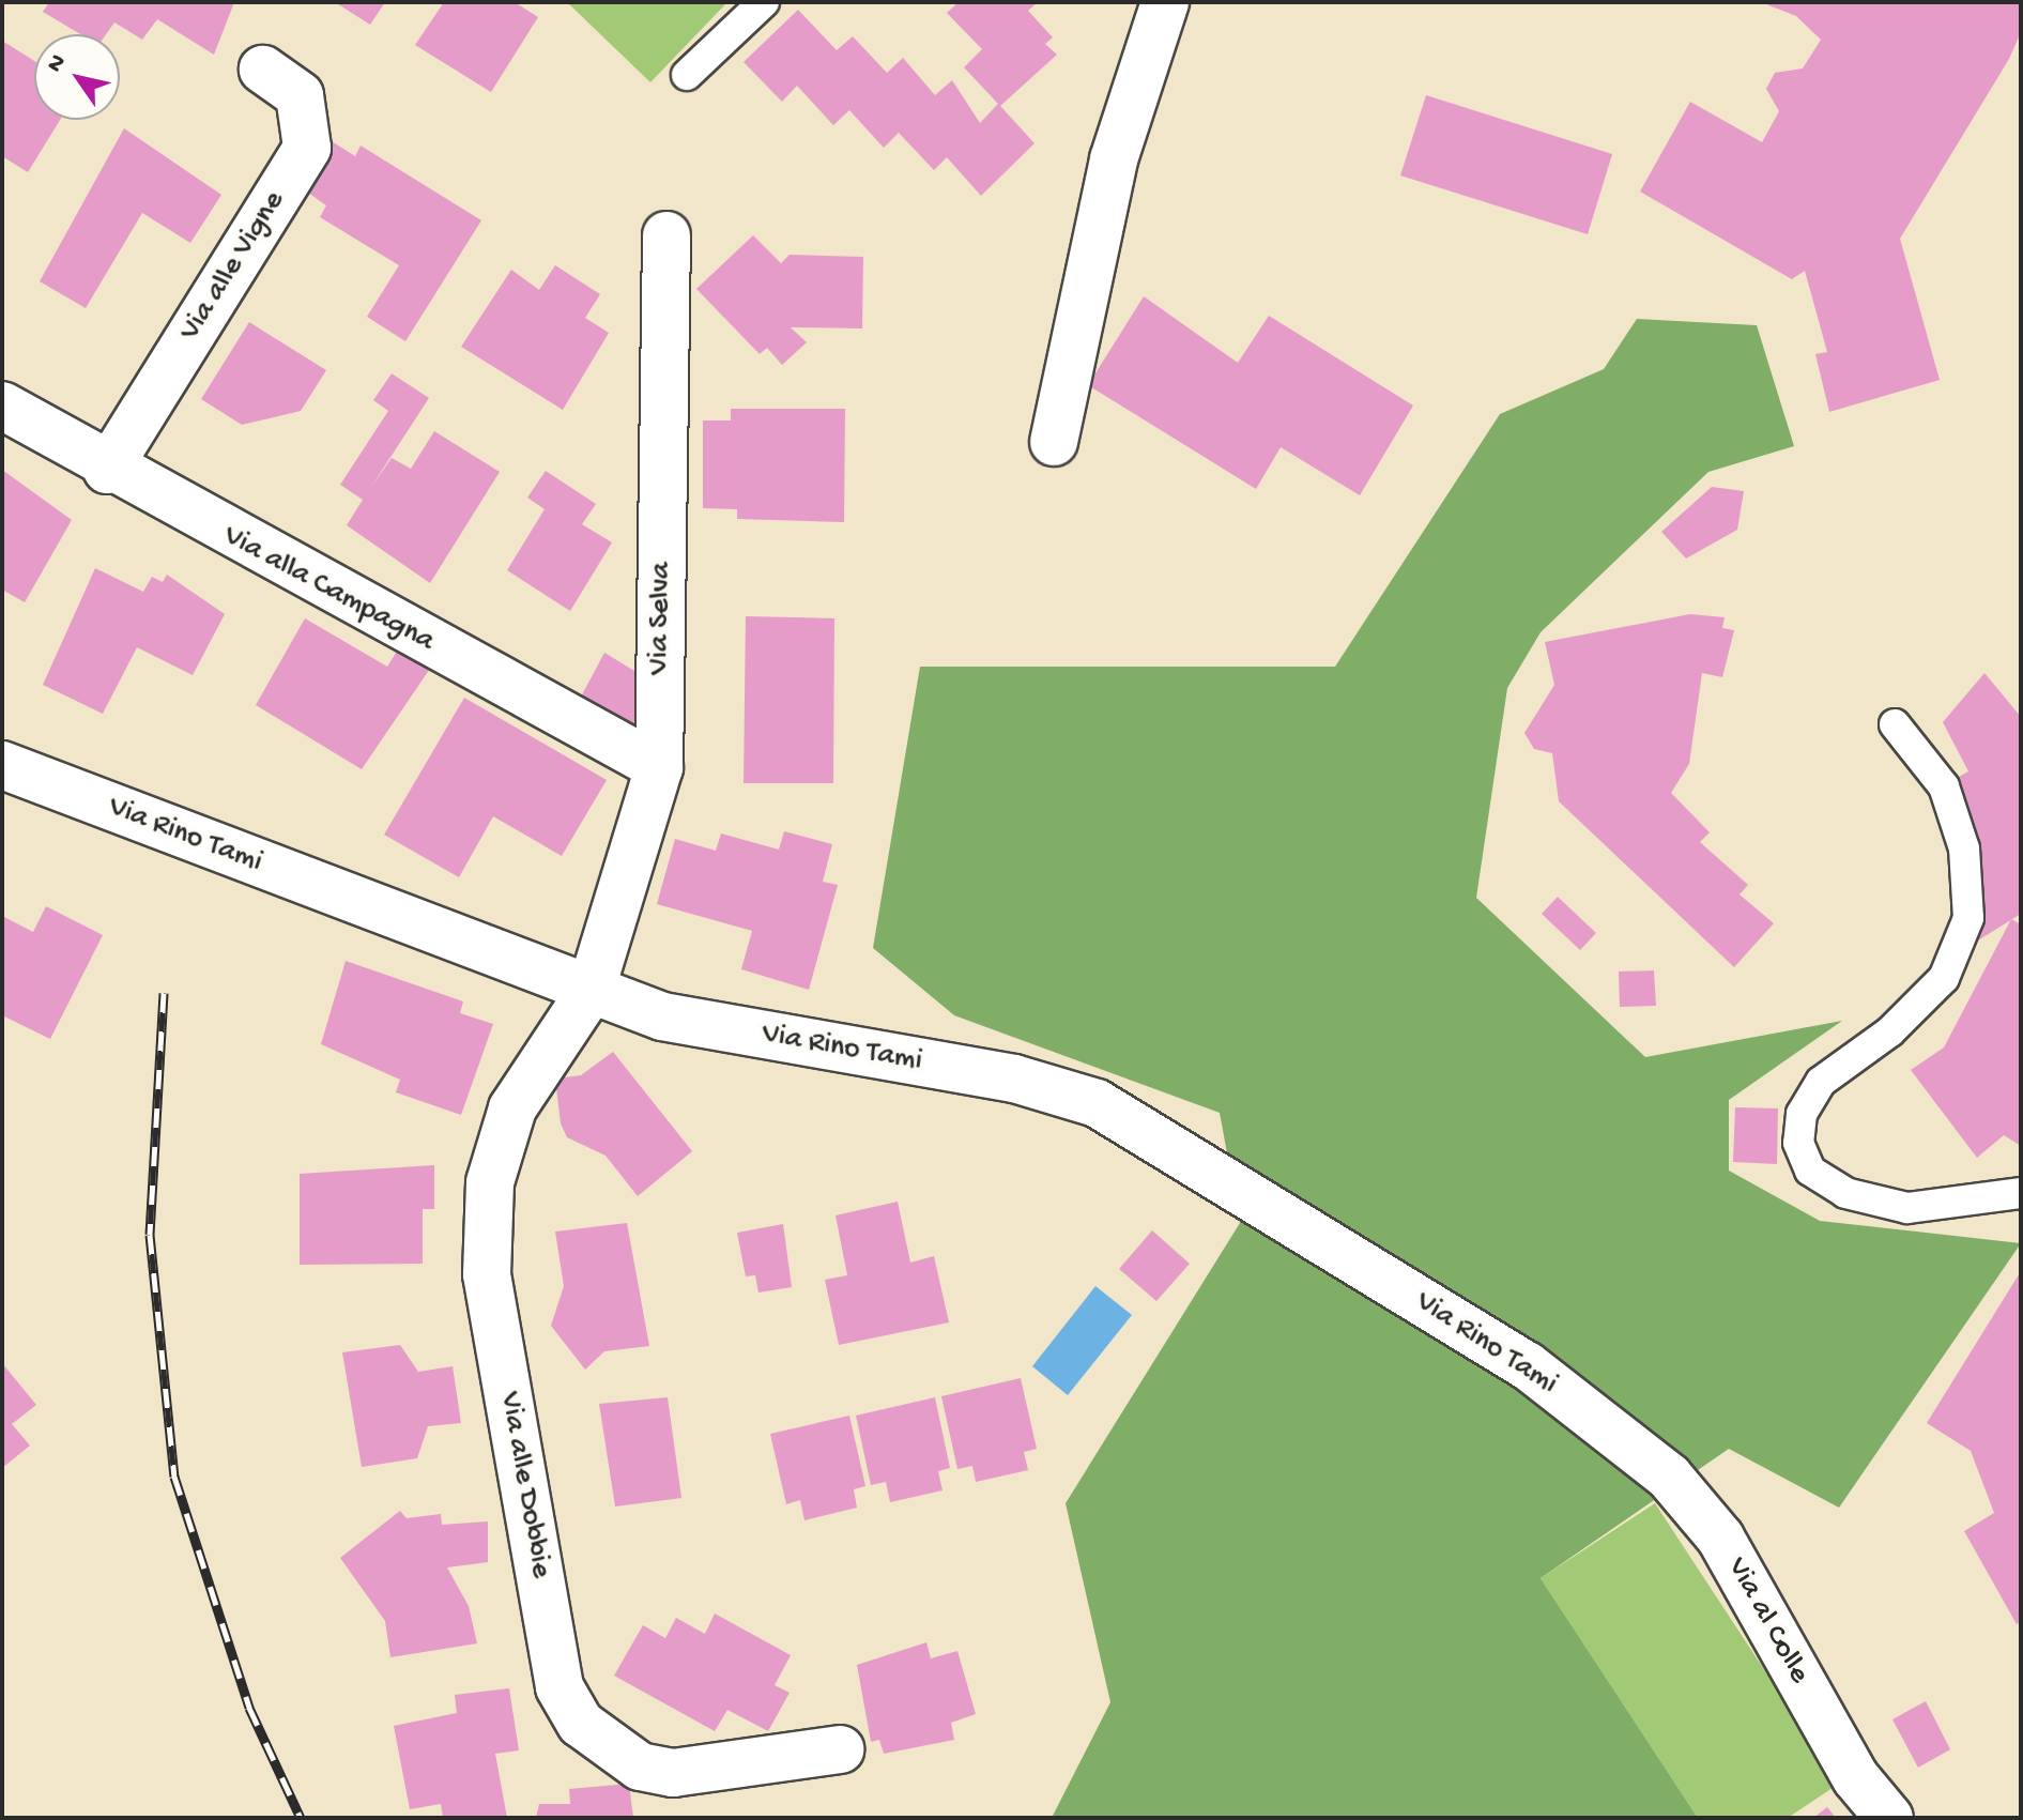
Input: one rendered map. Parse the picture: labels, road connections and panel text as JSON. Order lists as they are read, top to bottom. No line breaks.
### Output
{"streets":{"street":["Via alle Vigne","Via alla Campagna","Via Selva","Via Rino Tami","Via alle Dobbie","Via al Colle"]},"crossings":[["Via alle Vigne","Via alla Campagna"],["Via alla Campagna","Via Selva"],["Via Selva","Via Rino Tami"],["Via Selva","Via alle Dobbie"],["Via Rino Tami","Via alle Dobbie"],["Via Rino Tami","Via al Colle"]],"north":"top left"}
